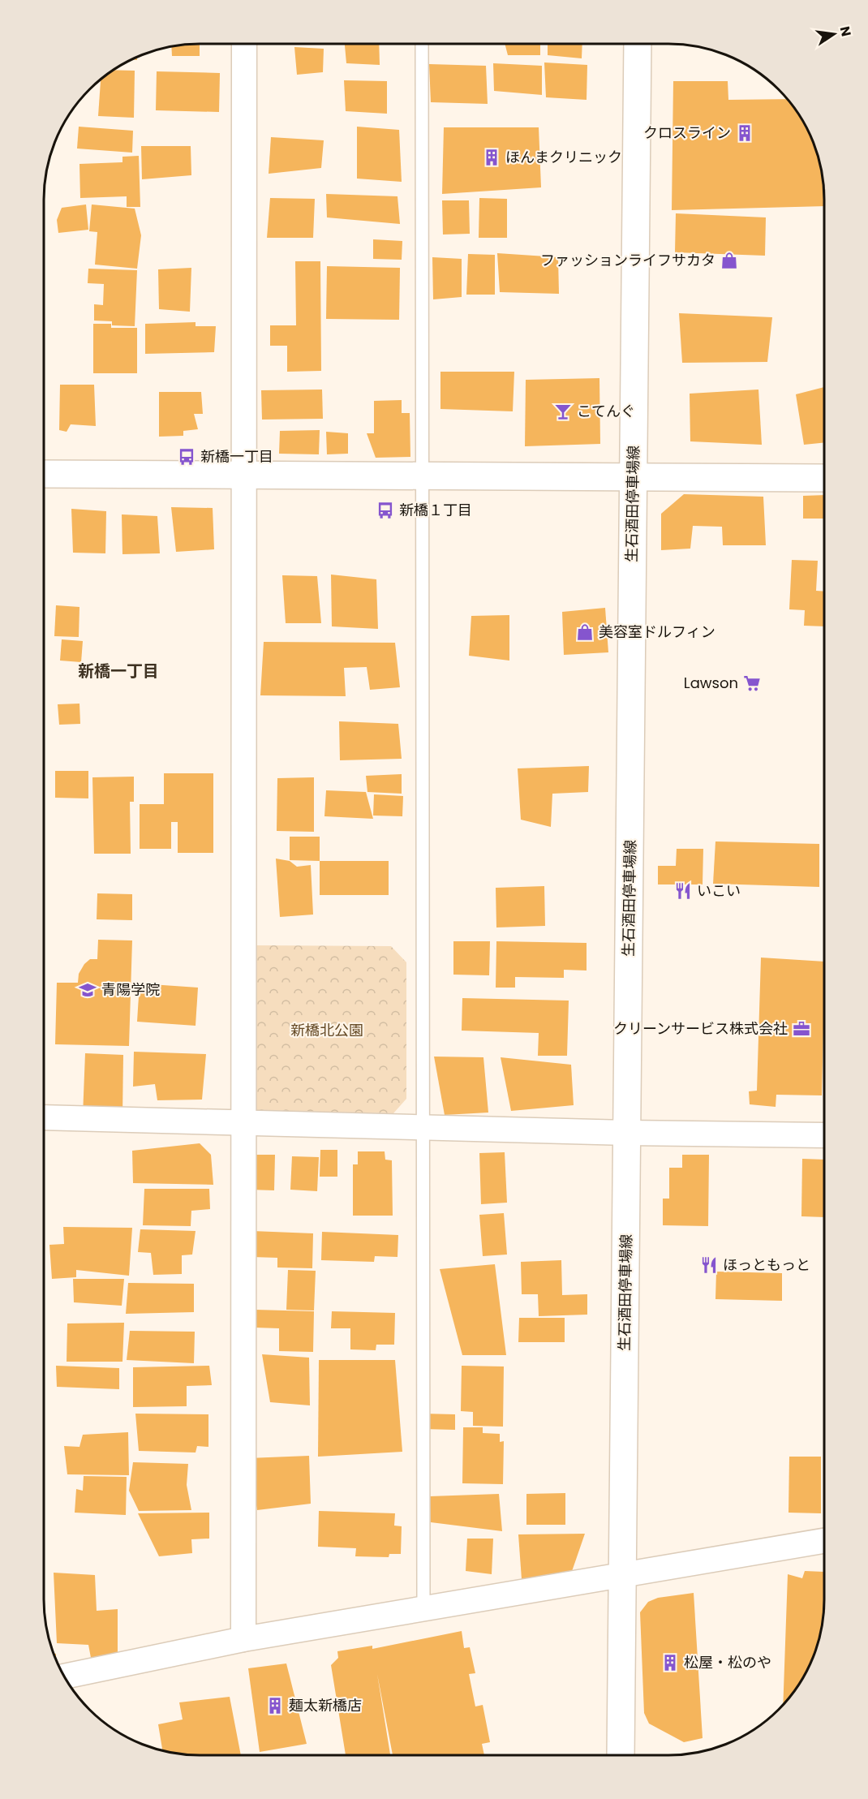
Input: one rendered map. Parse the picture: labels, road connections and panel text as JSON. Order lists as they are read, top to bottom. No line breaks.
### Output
{"streets":{"main road":["生石酒田停車場線"]},"districts":["新橋一丁目"],"parks":["新橋北公園"],"places":{"building":["クロスライン","ほんまクリニック","松屋・松のや","麺太新橋店"],"shop":["ファッションライフサカタ","美容室ドルフィン"],"bar":["こてんぐ"],"bus stop":["新橋一丁目","新橋１丁目"],"supermarket":["Lawson"],"restaurant":["いこい","ほっともっと"],"school or university":["青陽学院"],"office":["クリーンサービス株式会社"]},"north":"right"}
